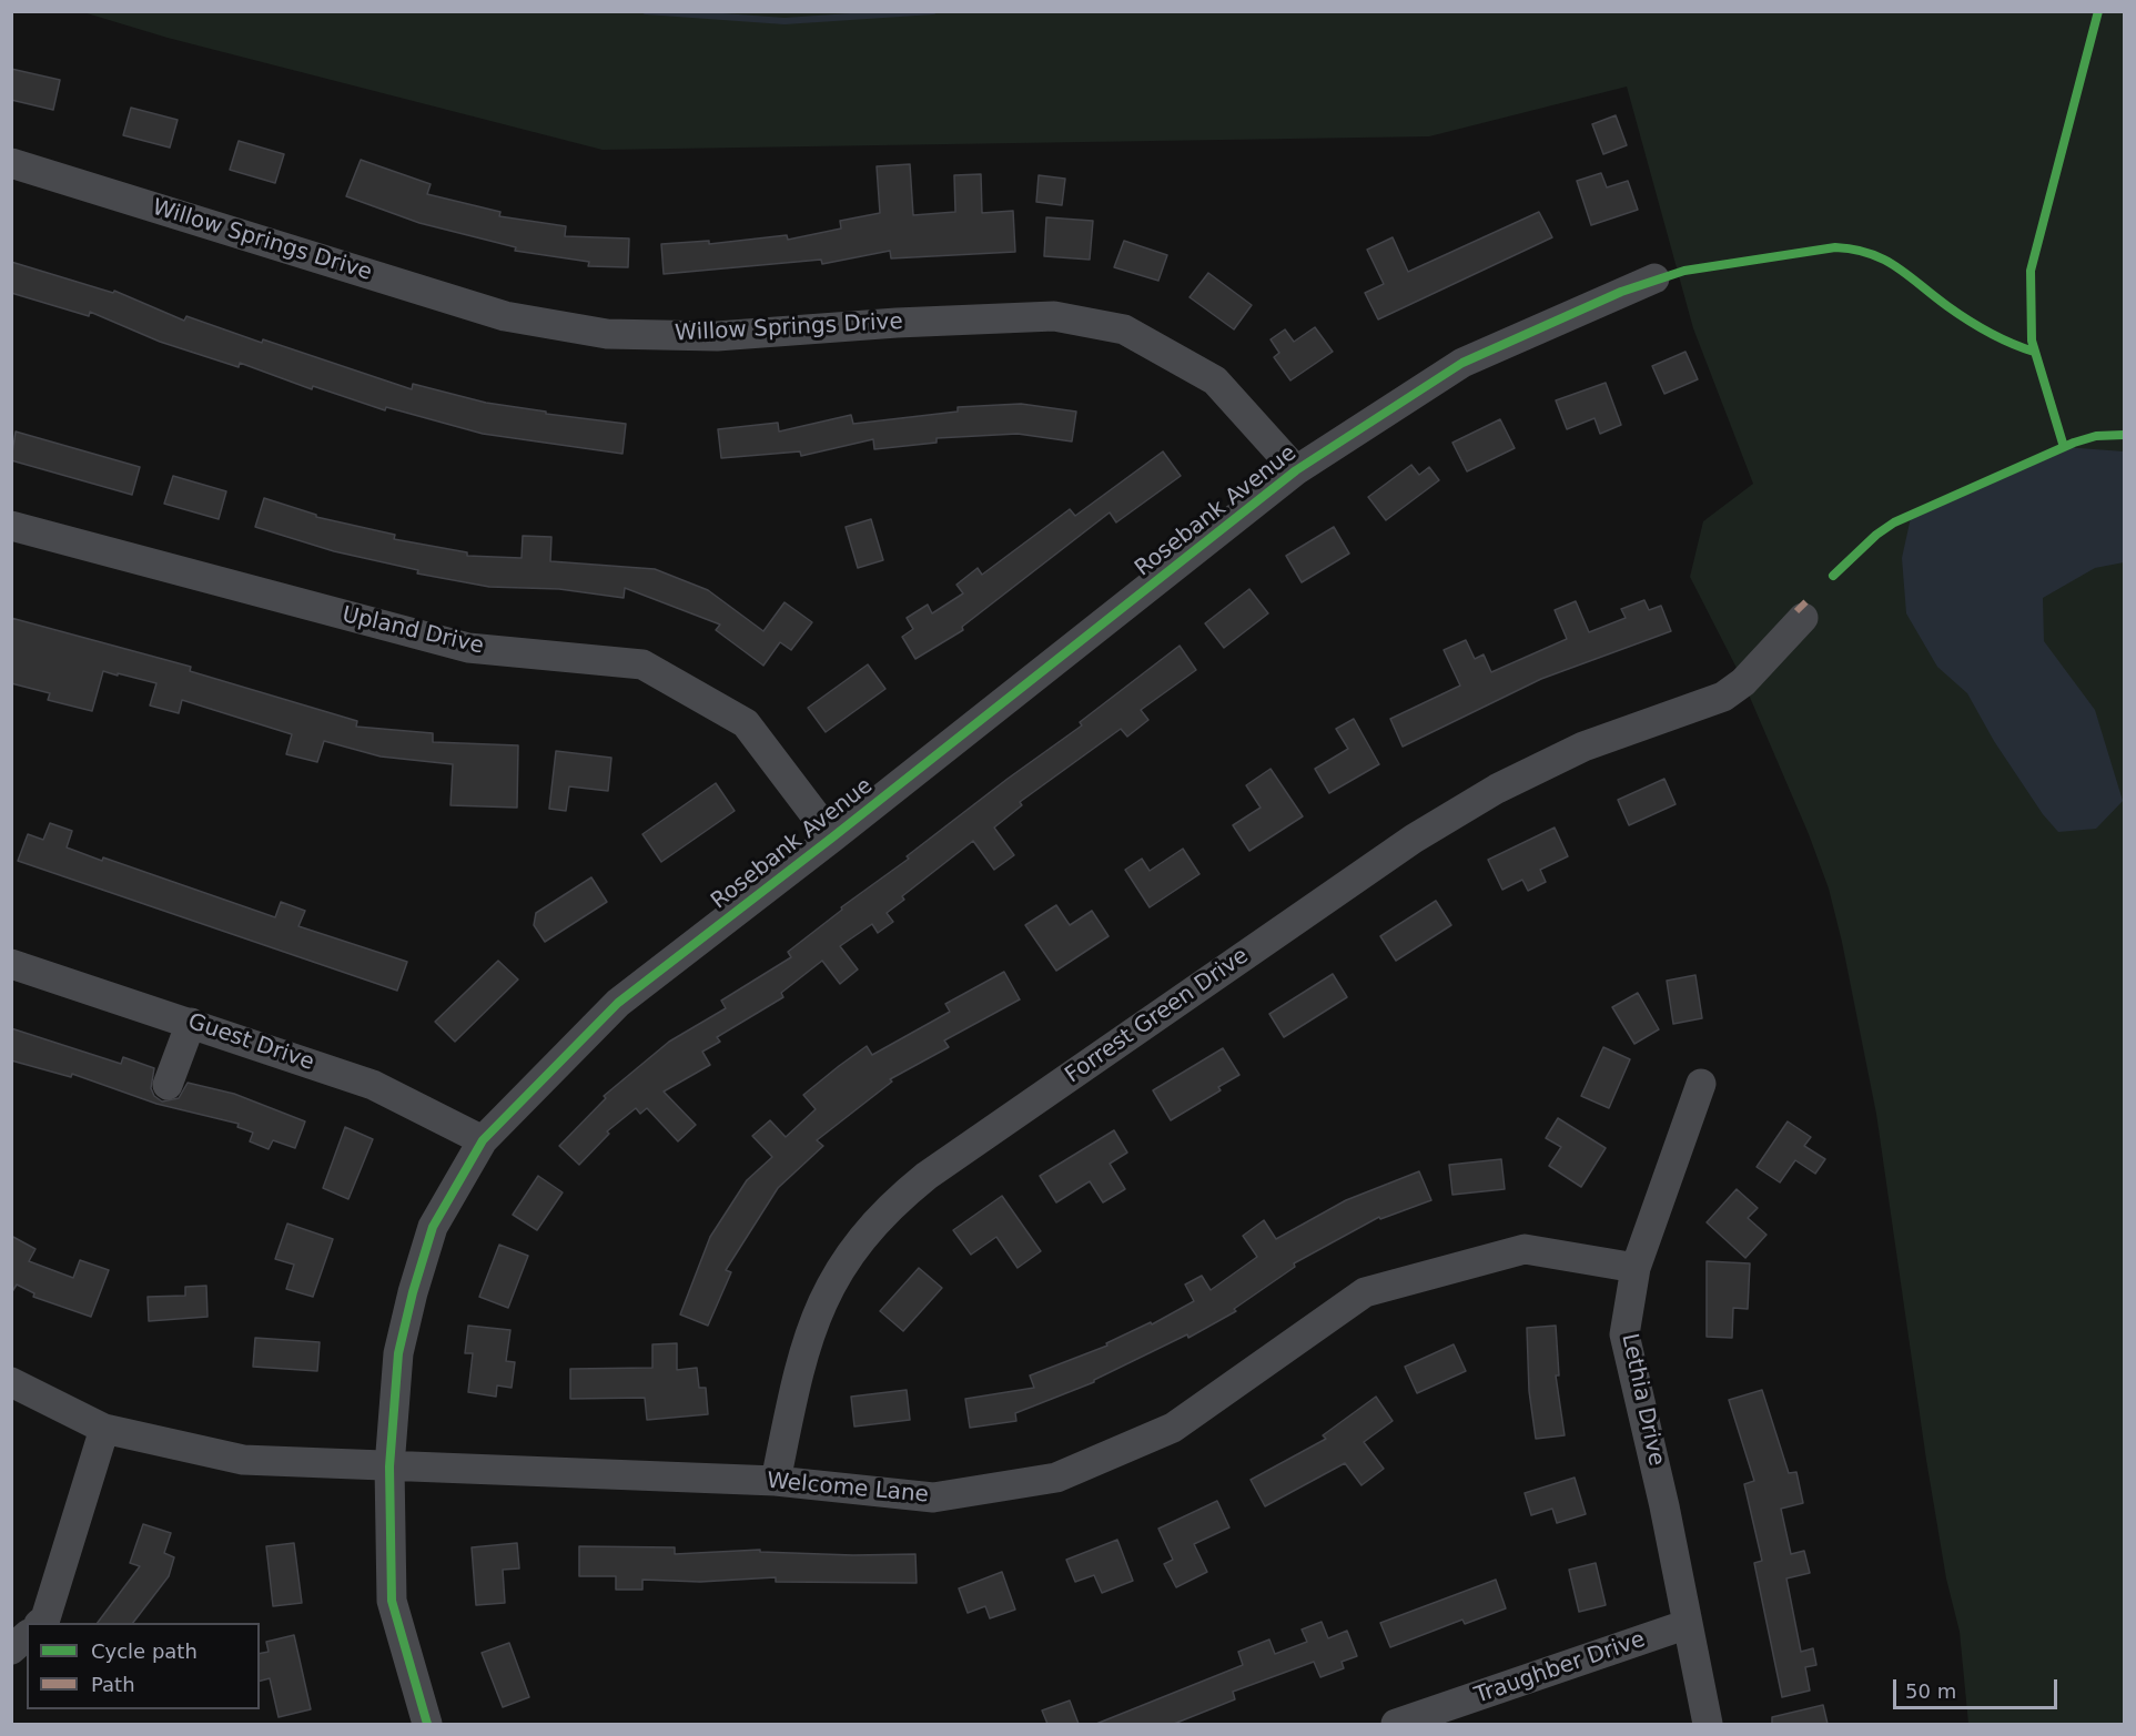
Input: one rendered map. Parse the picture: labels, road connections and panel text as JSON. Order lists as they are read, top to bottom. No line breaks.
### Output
{"streets":{"street":["Willow Springs Drive","Rosebank Avenue","Upland Drive","Forrest Green Drive","Guest Drive","Lethia Drive","Welcome Lane","Traughber Drive"]},"crossings":[["Willow Springs Drive","Rosebank Avenue"],["Rosebank Avenue","Upland Drive"],["Rosebank Avenue","Guest Drive"],["Rosebank Avenue","Welcome Lane"],["Forrest Green Drive","Welcome Lane"],["Lethia Drive","Welcome Lane"],["Lethia Drive","Traughber Drive"]],"legend":["Cycle path","Path"],"scale_bar":"50 m"}
